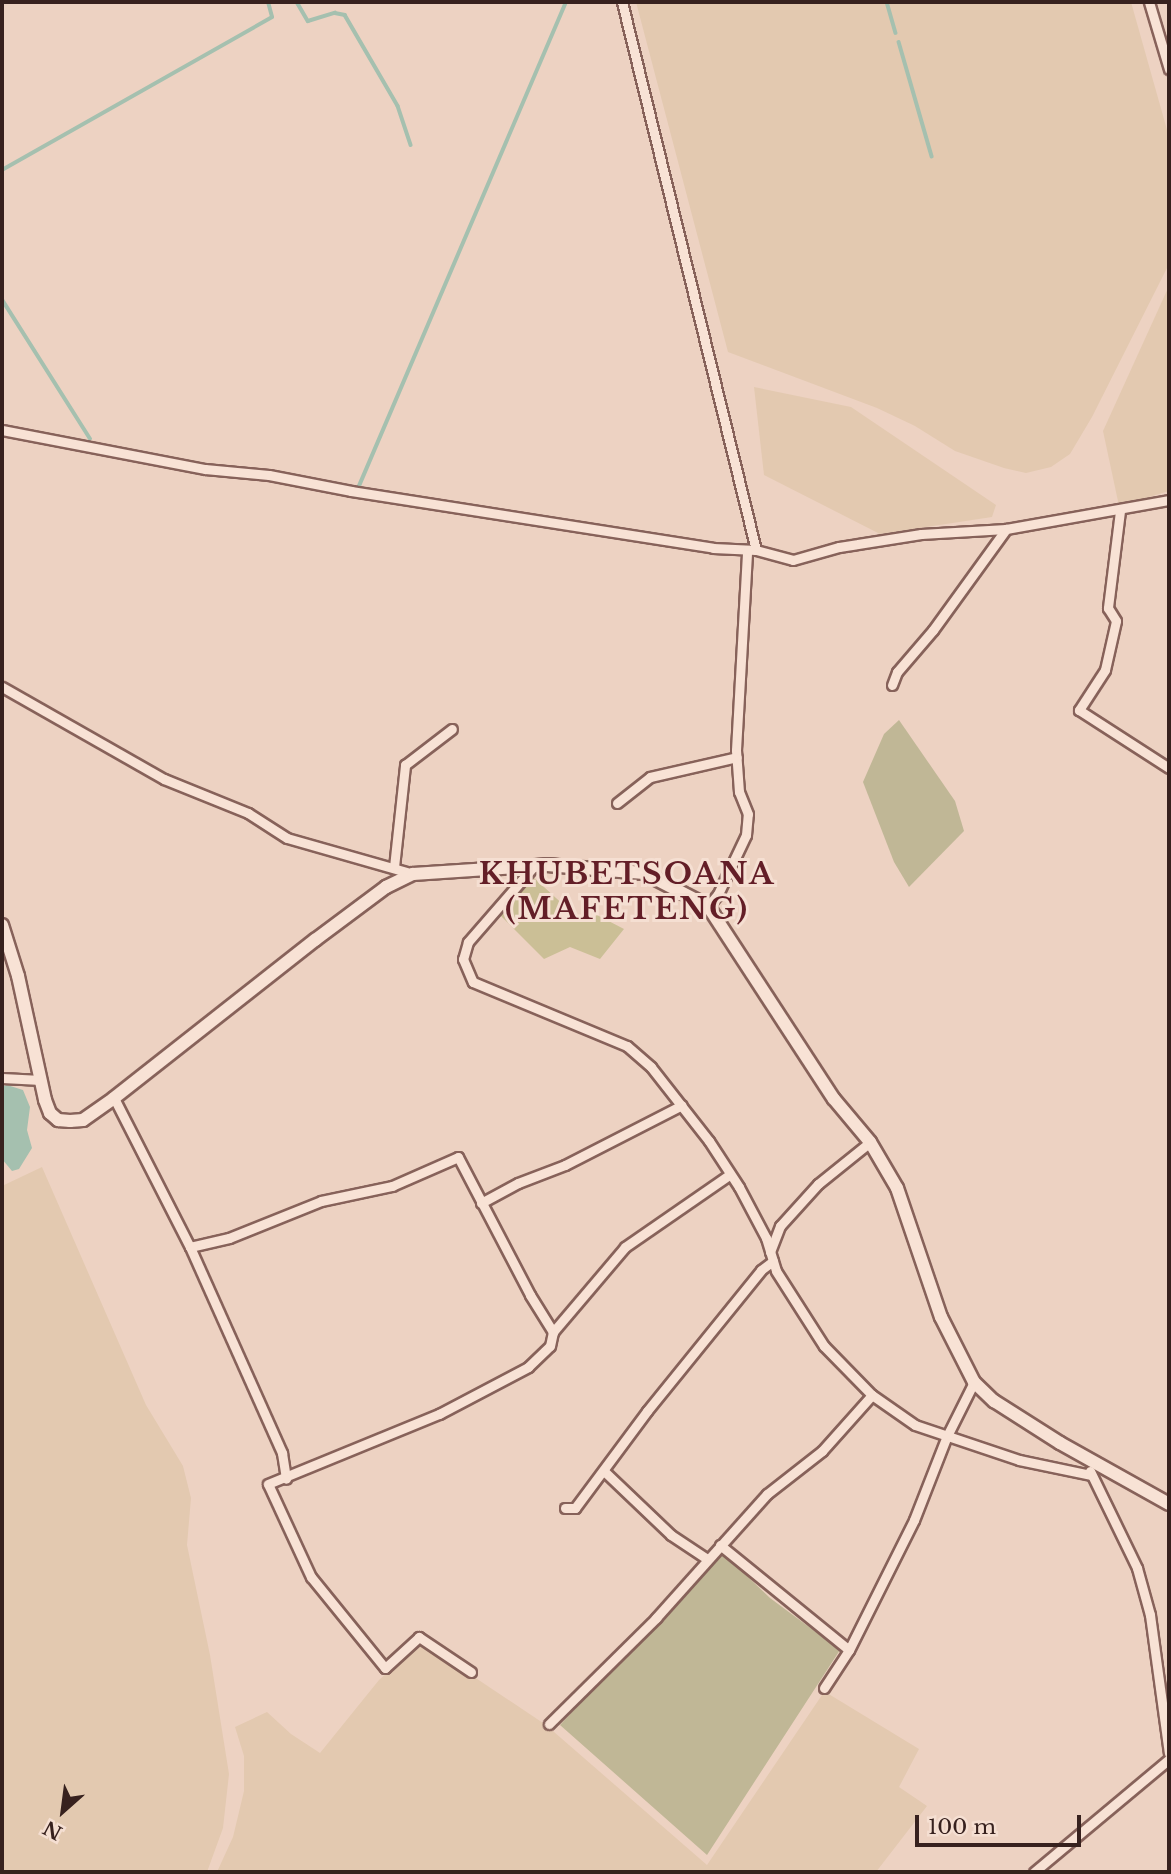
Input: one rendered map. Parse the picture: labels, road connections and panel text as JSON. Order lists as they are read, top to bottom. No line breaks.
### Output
{"districts":["KHUBETSOANA (MAFETENG)"],"scale_bar":"100 m","north":"bottom left"}
